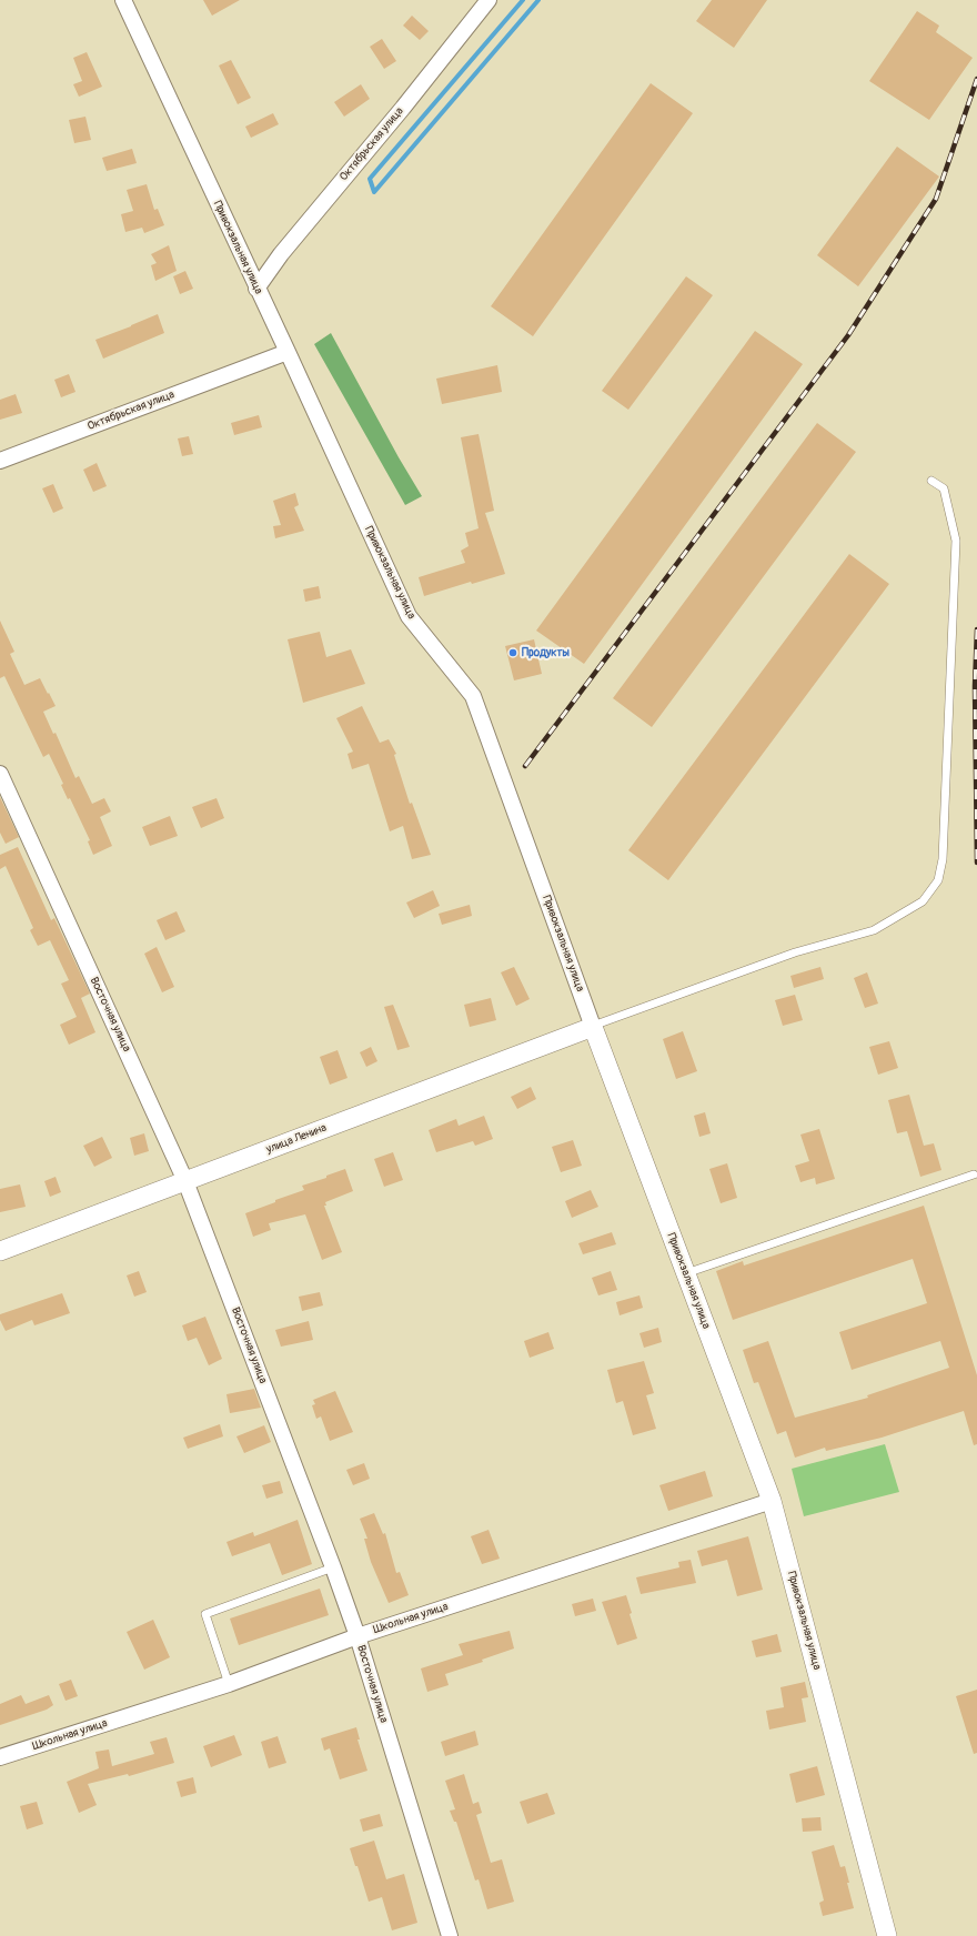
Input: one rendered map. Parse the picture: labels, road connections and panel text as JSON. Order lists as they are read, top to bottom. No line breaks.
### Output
{"streets":{"street":["Октябрьская улица","Привокзальная улица","Восточная улица","улица Ленина","Школьная улица"]},"crossings":[["Октябрьская улица","Привокзальная улица"],["Привокзальная улица","улица Ленина"],["Привокзальная улица","Школьная улица"],["Восточная улица","улица Ленина"],["Восточная улица","Школьная улица"]],"places":["Продукты"]}
